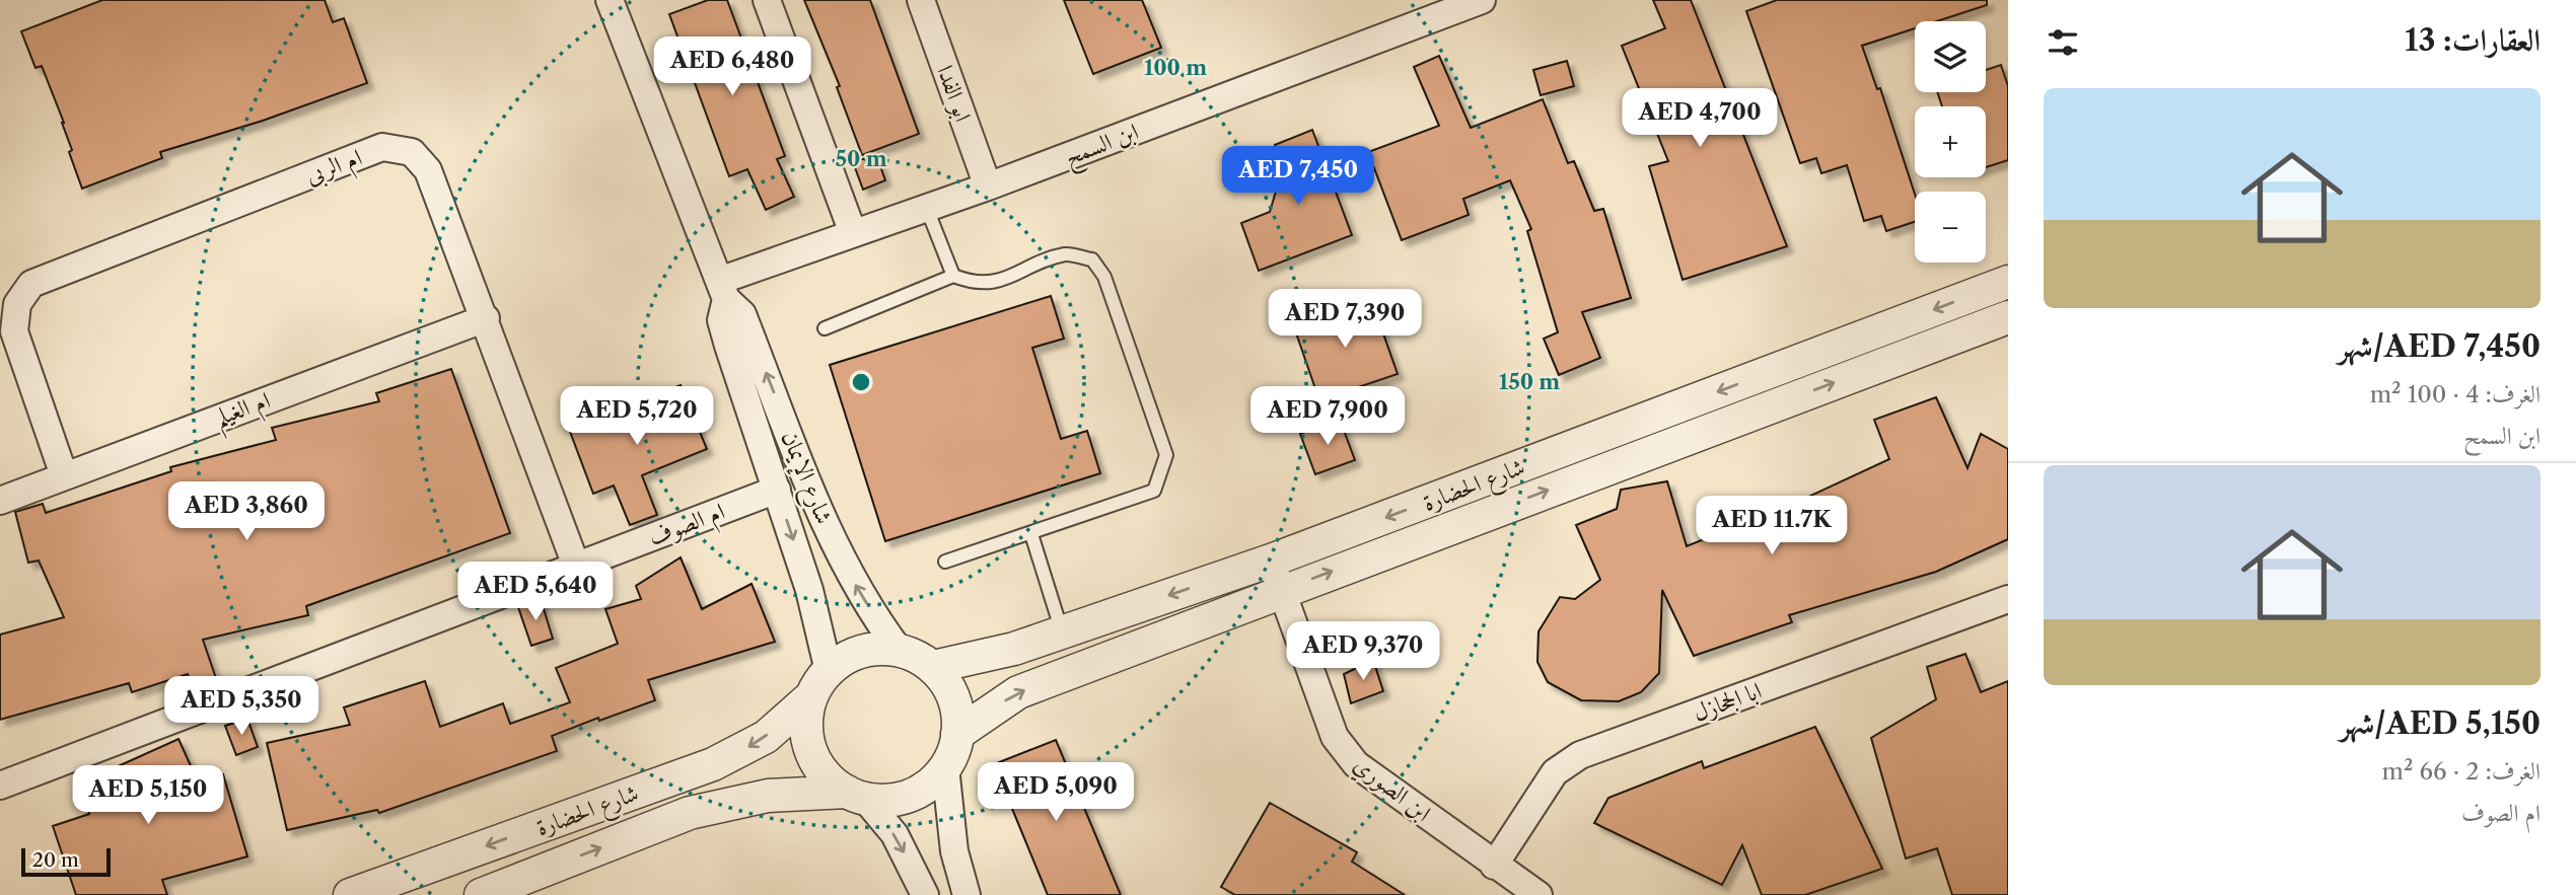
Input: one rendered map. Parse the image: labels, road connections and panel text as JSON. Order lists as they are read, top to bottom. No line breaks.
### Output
{"streets":{"street":["ابو الفدا","ابن السمح","ام الربى","ام الغيلم","شارع الإيمان","شارع الحضارة","ام الصوف","ابا الجحازل","ابن الصوري"]},"crossings":[["ابو الفدا","ابن السمح"],["ابن السمح","شارع الإيمان"],["ام الربى","ام الغيلم"],["ام الربى","ام الصوف"],["شارع الإيمان","شارع الحضارة"],["شارع الإيمان","ام الصوف"],["شارع الحضارة","ابن الصوري"],["ابا الجحازل","ابن الصوري"]],"scale_bar":"20 m","page":{"heading":"العقارات: 13","map_buttons":["+","−"],"price":["AED 6,480","AED 4,700","AED 7,450","AED 7,390","AED 5,720","AED 7,900","AED 3,860","AED 11.7K","AED 5,640","AED 9,370","AED 5,350","AED 5,090","AED 5,150"],"list":[{"name":"AED 7,450/شهر","note":"الغرف: 4 · 100 m² · ابن السمح"},{"name":"AED 5,150/شهر","note":"الغرف: 2 · 66 m² · ام الصوف"}],"scale":"20 m"},"rings":["100 m","50 m","150 m"]}
